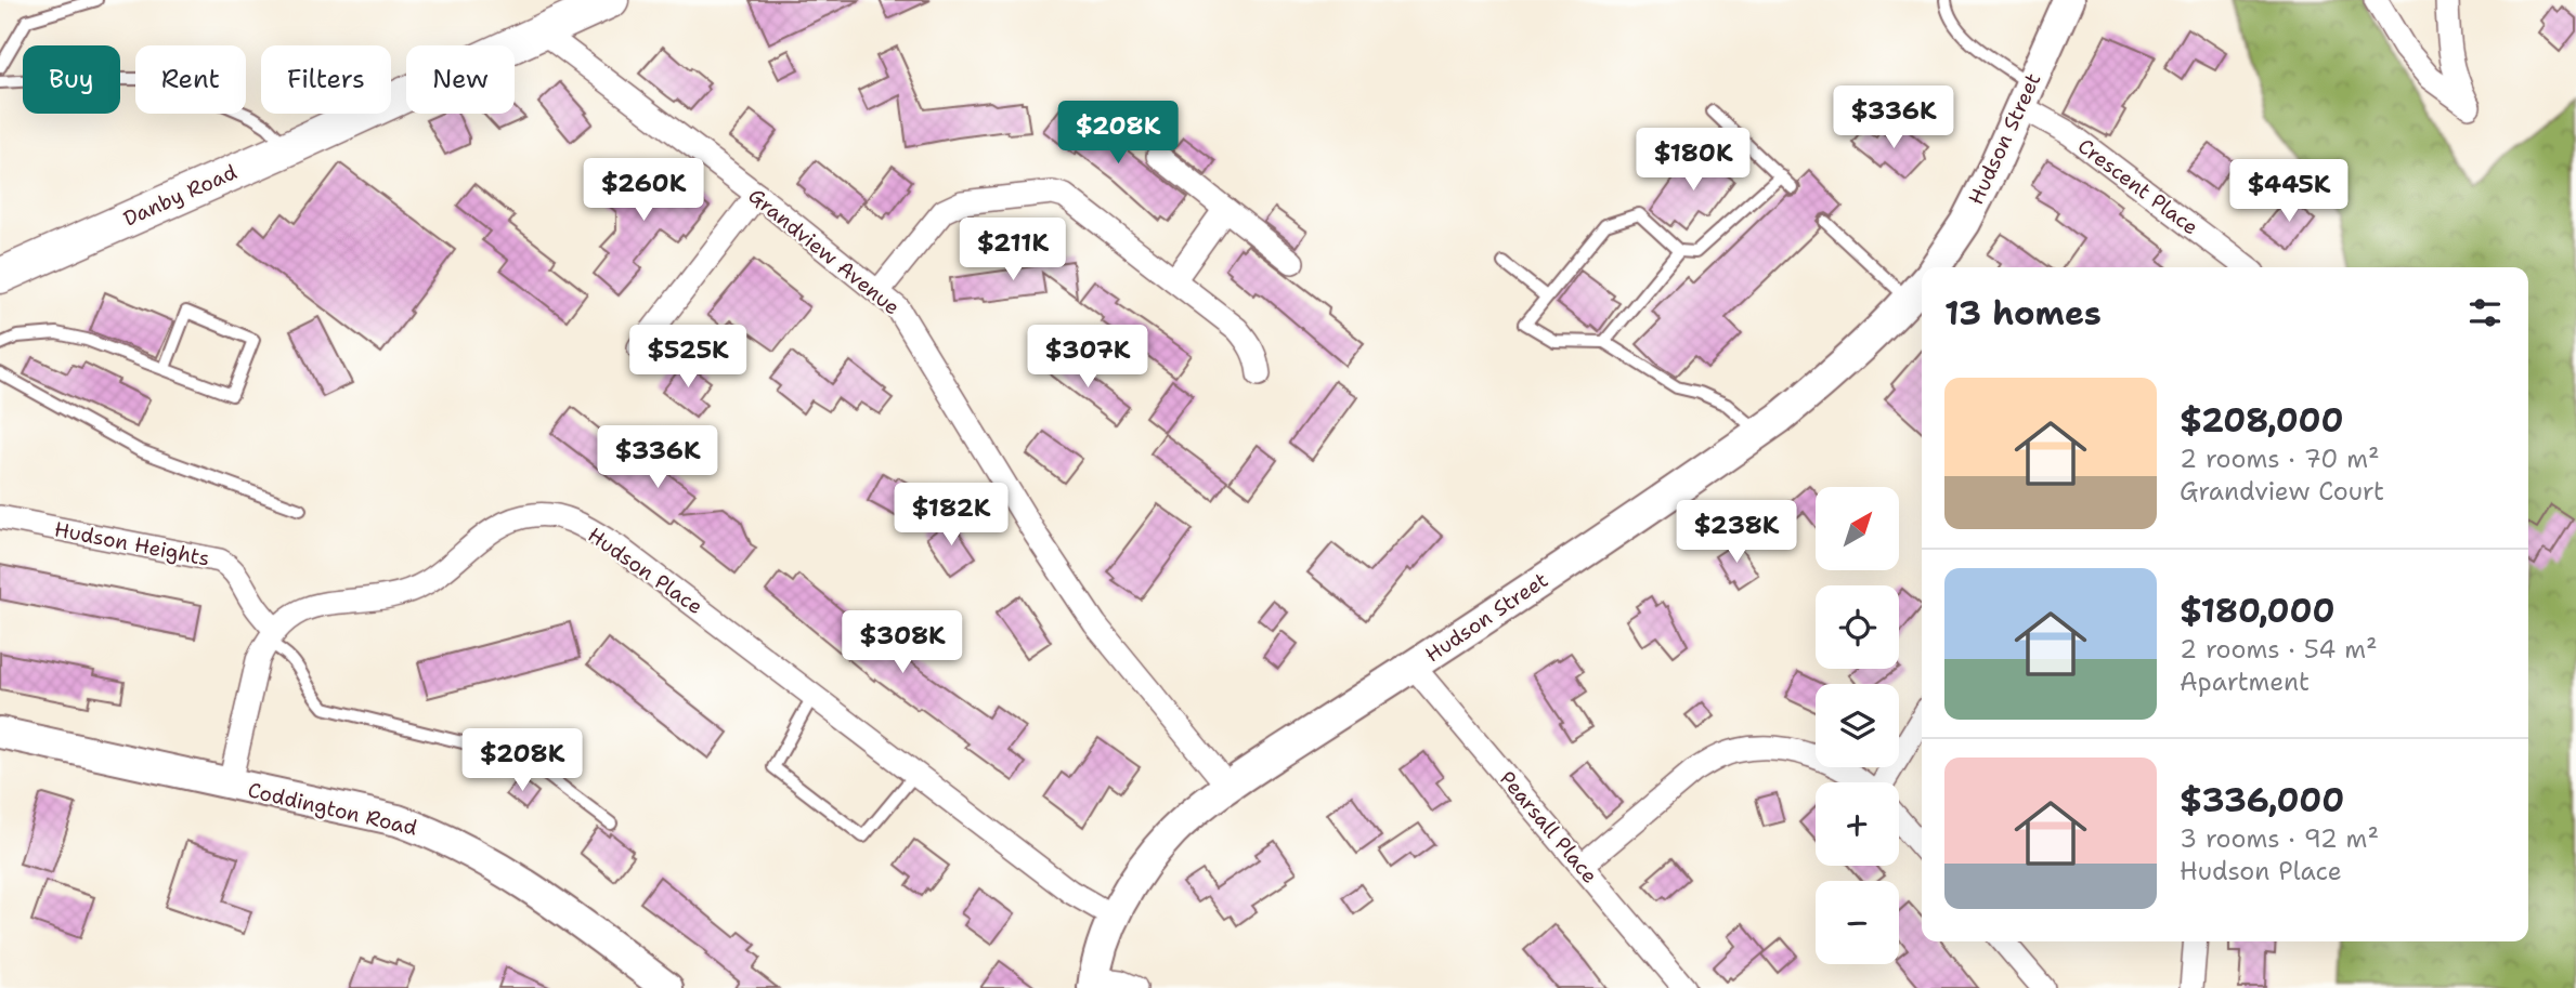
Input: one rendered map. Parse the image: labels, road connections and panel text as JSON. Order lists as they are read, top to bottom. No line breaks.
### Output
{"streets":{"main road":["Danby Road"],"street":["Hudson Street","Crescent Place","Grandview Avenue","Hudson Heights","Hudson Place","Coddington Road","Pearsall Place"]},"crossings":[["Hudson Street","Crescent Place"],["Hudson Street","Grandview Avenue"],["Hudson Street","Hudson Place"],["Hudson Street","Pearsall Place"],["Danby Road","Grandview Avenue"],["Hudson Heights","Hudson Place"]],"north":"top right","page":{"chip":["Buy","Rent","Filters","New"],"price":["$336K","$208K","$180K","$260K","$445K","$211K","$525K","$307K","$336K","$182K","$238K","$308K","$208K"],"heading":"13 homes","list":[{"name":"$208,000","note":"2 rooms · 70 m² · Grandview Court"},{"name":"$180,000","note":"2 rooms · 54 m² · Apartment"},{"name":"$336,000","note":"3 rooms · 92 m² · Hudson Place"}],"map_buttons":["+","−"]}}
